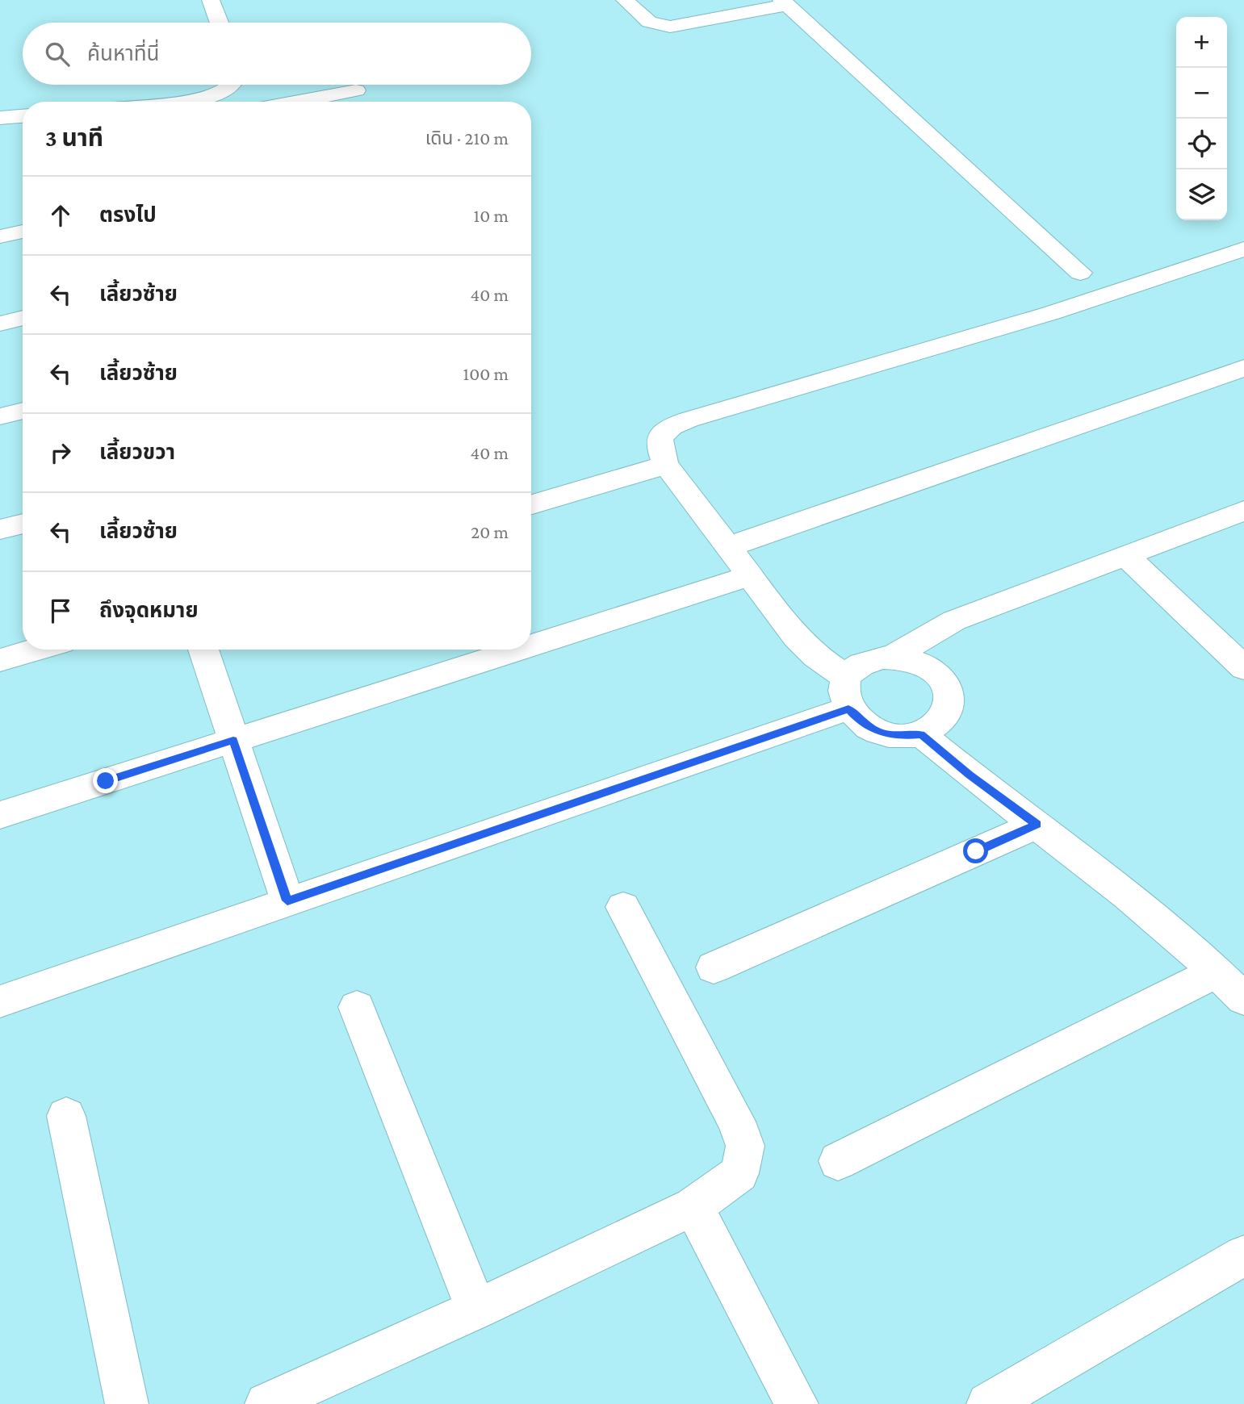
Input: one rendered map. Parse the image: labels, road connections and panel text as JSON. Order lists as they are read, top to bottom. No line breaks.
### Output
{"page":{"map_buttons":["+","−"],"search":"ค้นหาที่นี่","heading":["3 นาที","เดิน · 210 m"],"list":[["ตรงไป","10 m"],["เลี้ยวซ้าย","40 m"],["เลี้ยวซ้าย","100 m"],["เลี้ยวขวา","40 m"],["เลี้ยวซ้าย","20 m"],"ถึงจุดหมาย"]}}
